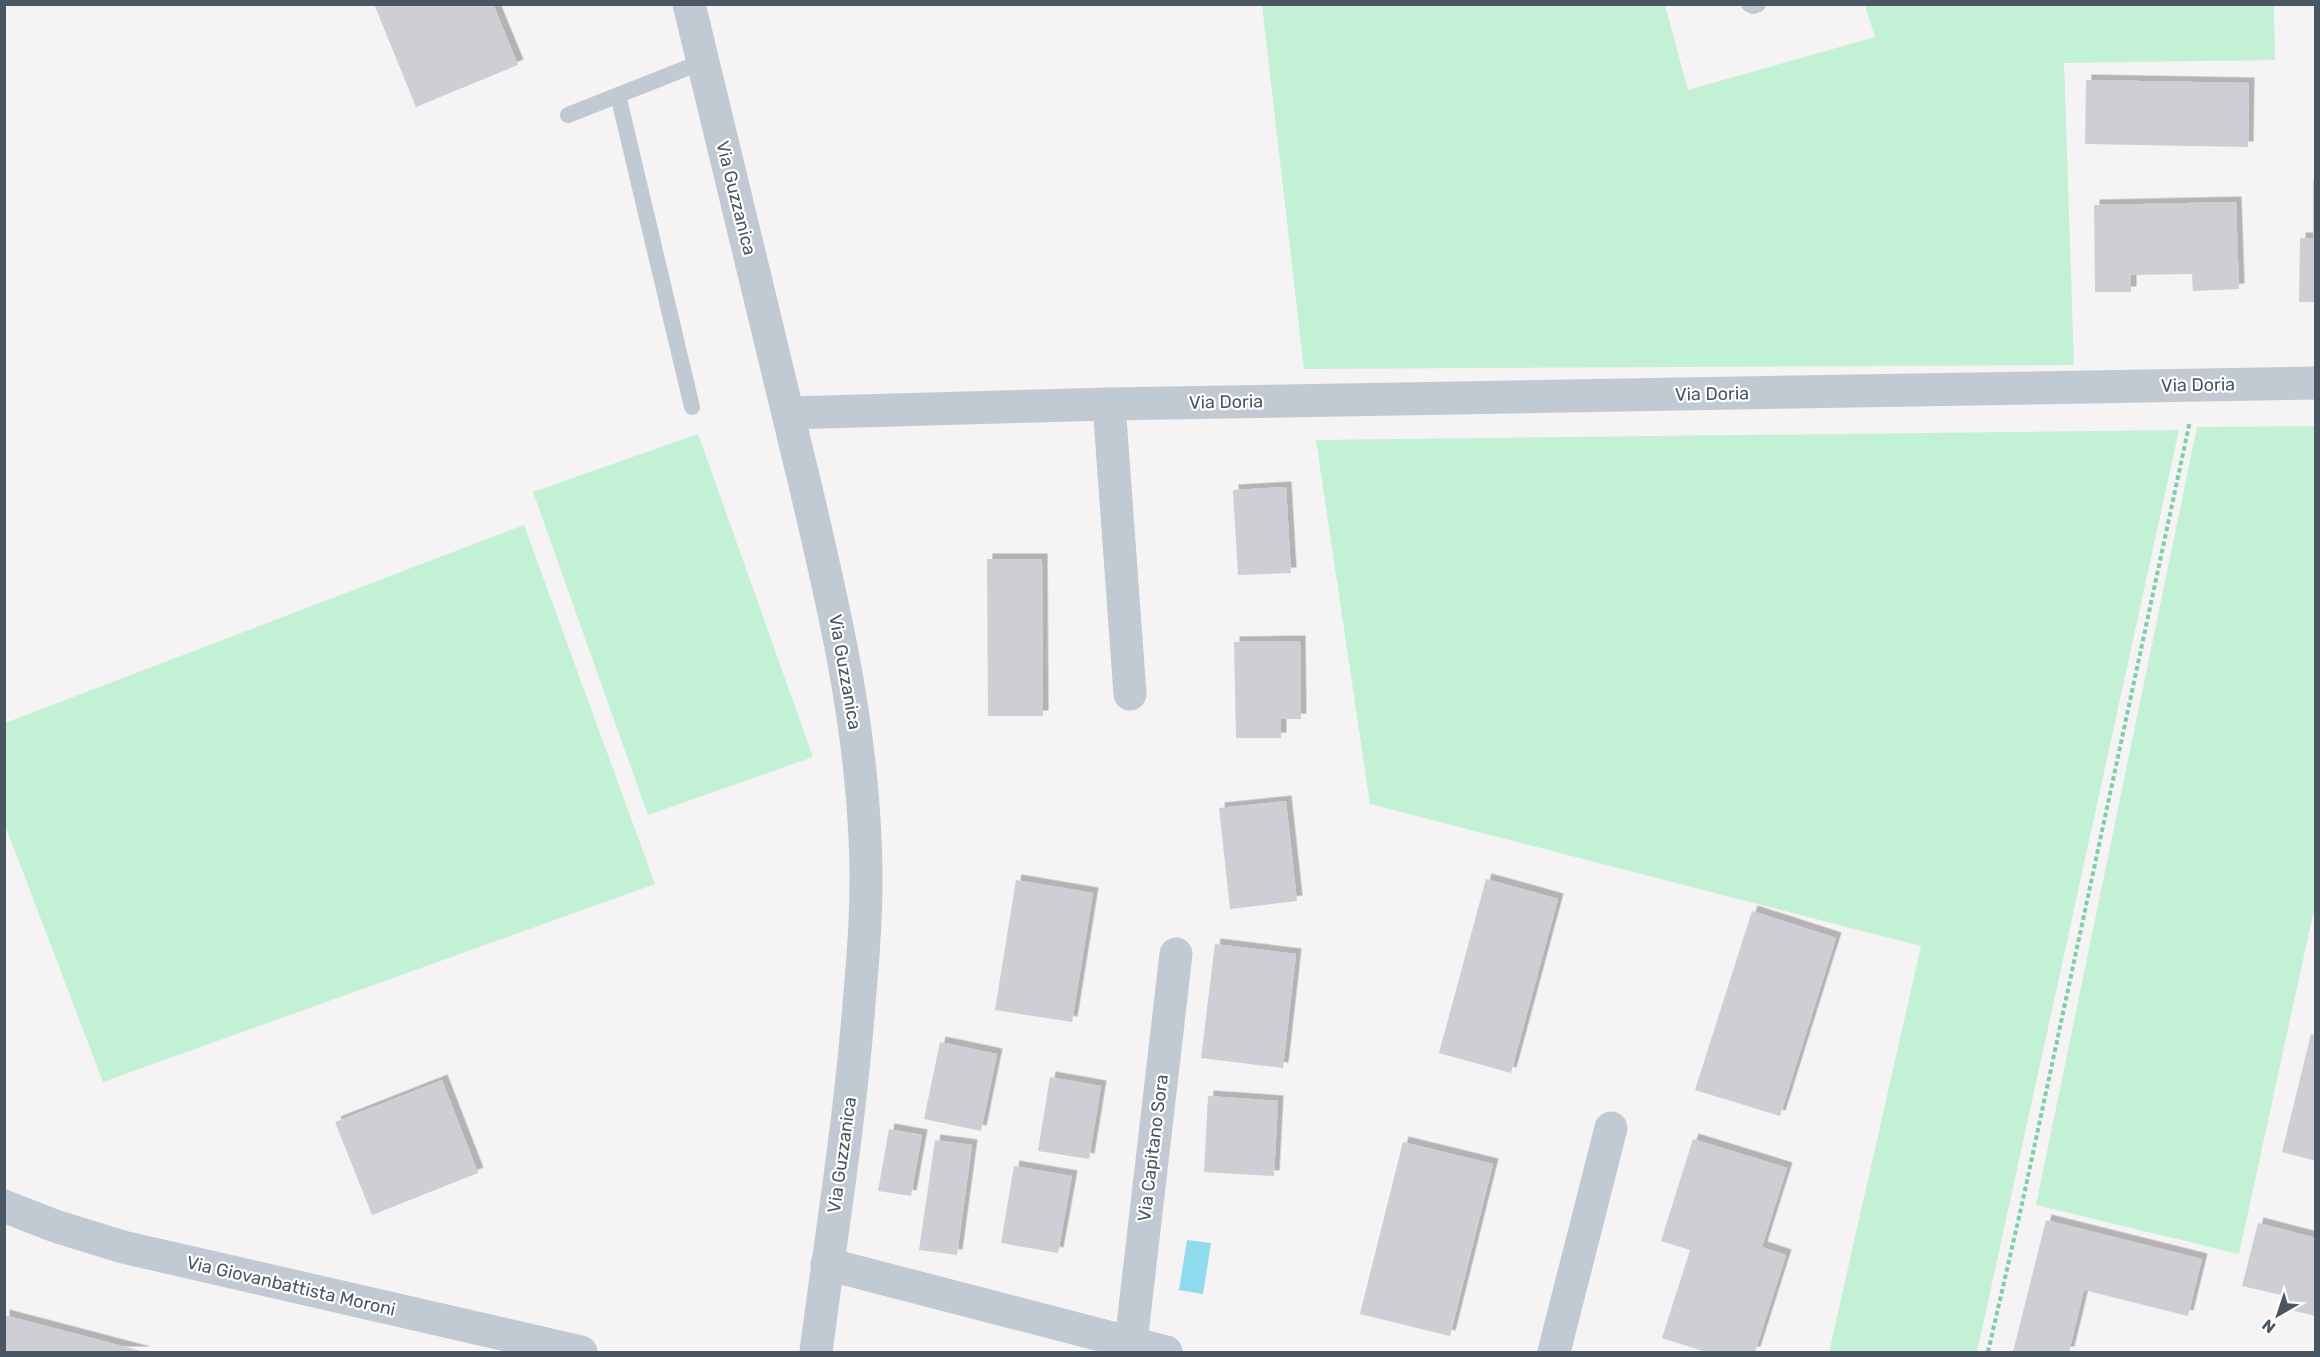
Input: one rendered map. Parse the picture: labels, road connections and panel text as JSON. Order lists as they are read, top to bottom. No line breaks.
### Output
{"streets":{"street":["Via Guzzanica","Via Doria","Via Capitano Sora","Via Giovanbattista Moroni"]},"crossings":[["Via Guzzanica","Via Doria"]],"north":"bottom left"}
